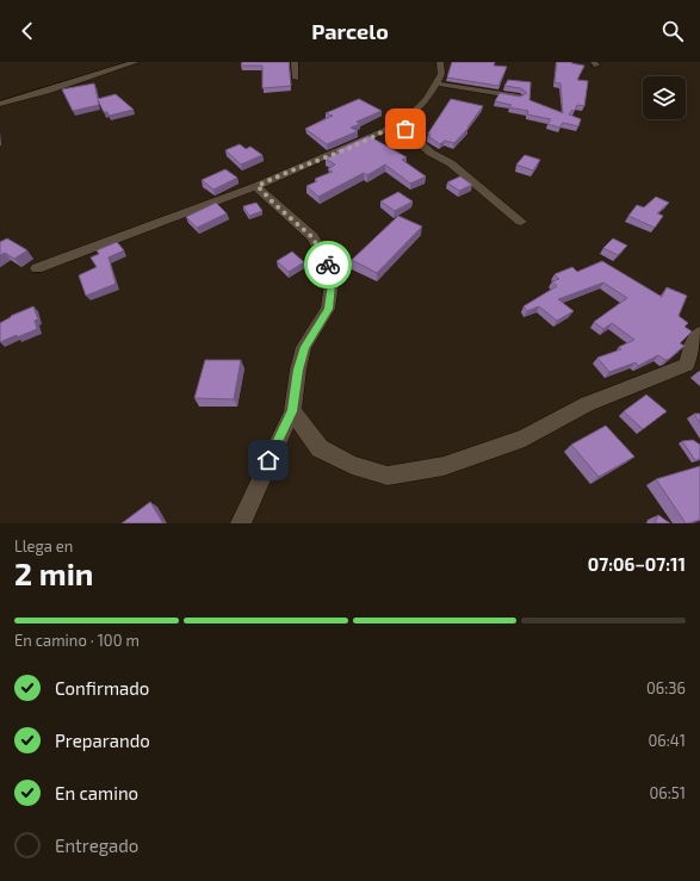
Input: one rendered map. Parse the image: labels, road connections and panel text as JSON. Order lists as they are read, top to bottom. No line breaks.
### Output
{"page":{"header":"Parcelo","heading":["2 min","Llega en","07:06–07:11"],"bar":"En camino · 100 m","list":[["Confirmado","06:36"],["Preparando","06:41"],["En camino","06:51"],"Entregado"]}}
